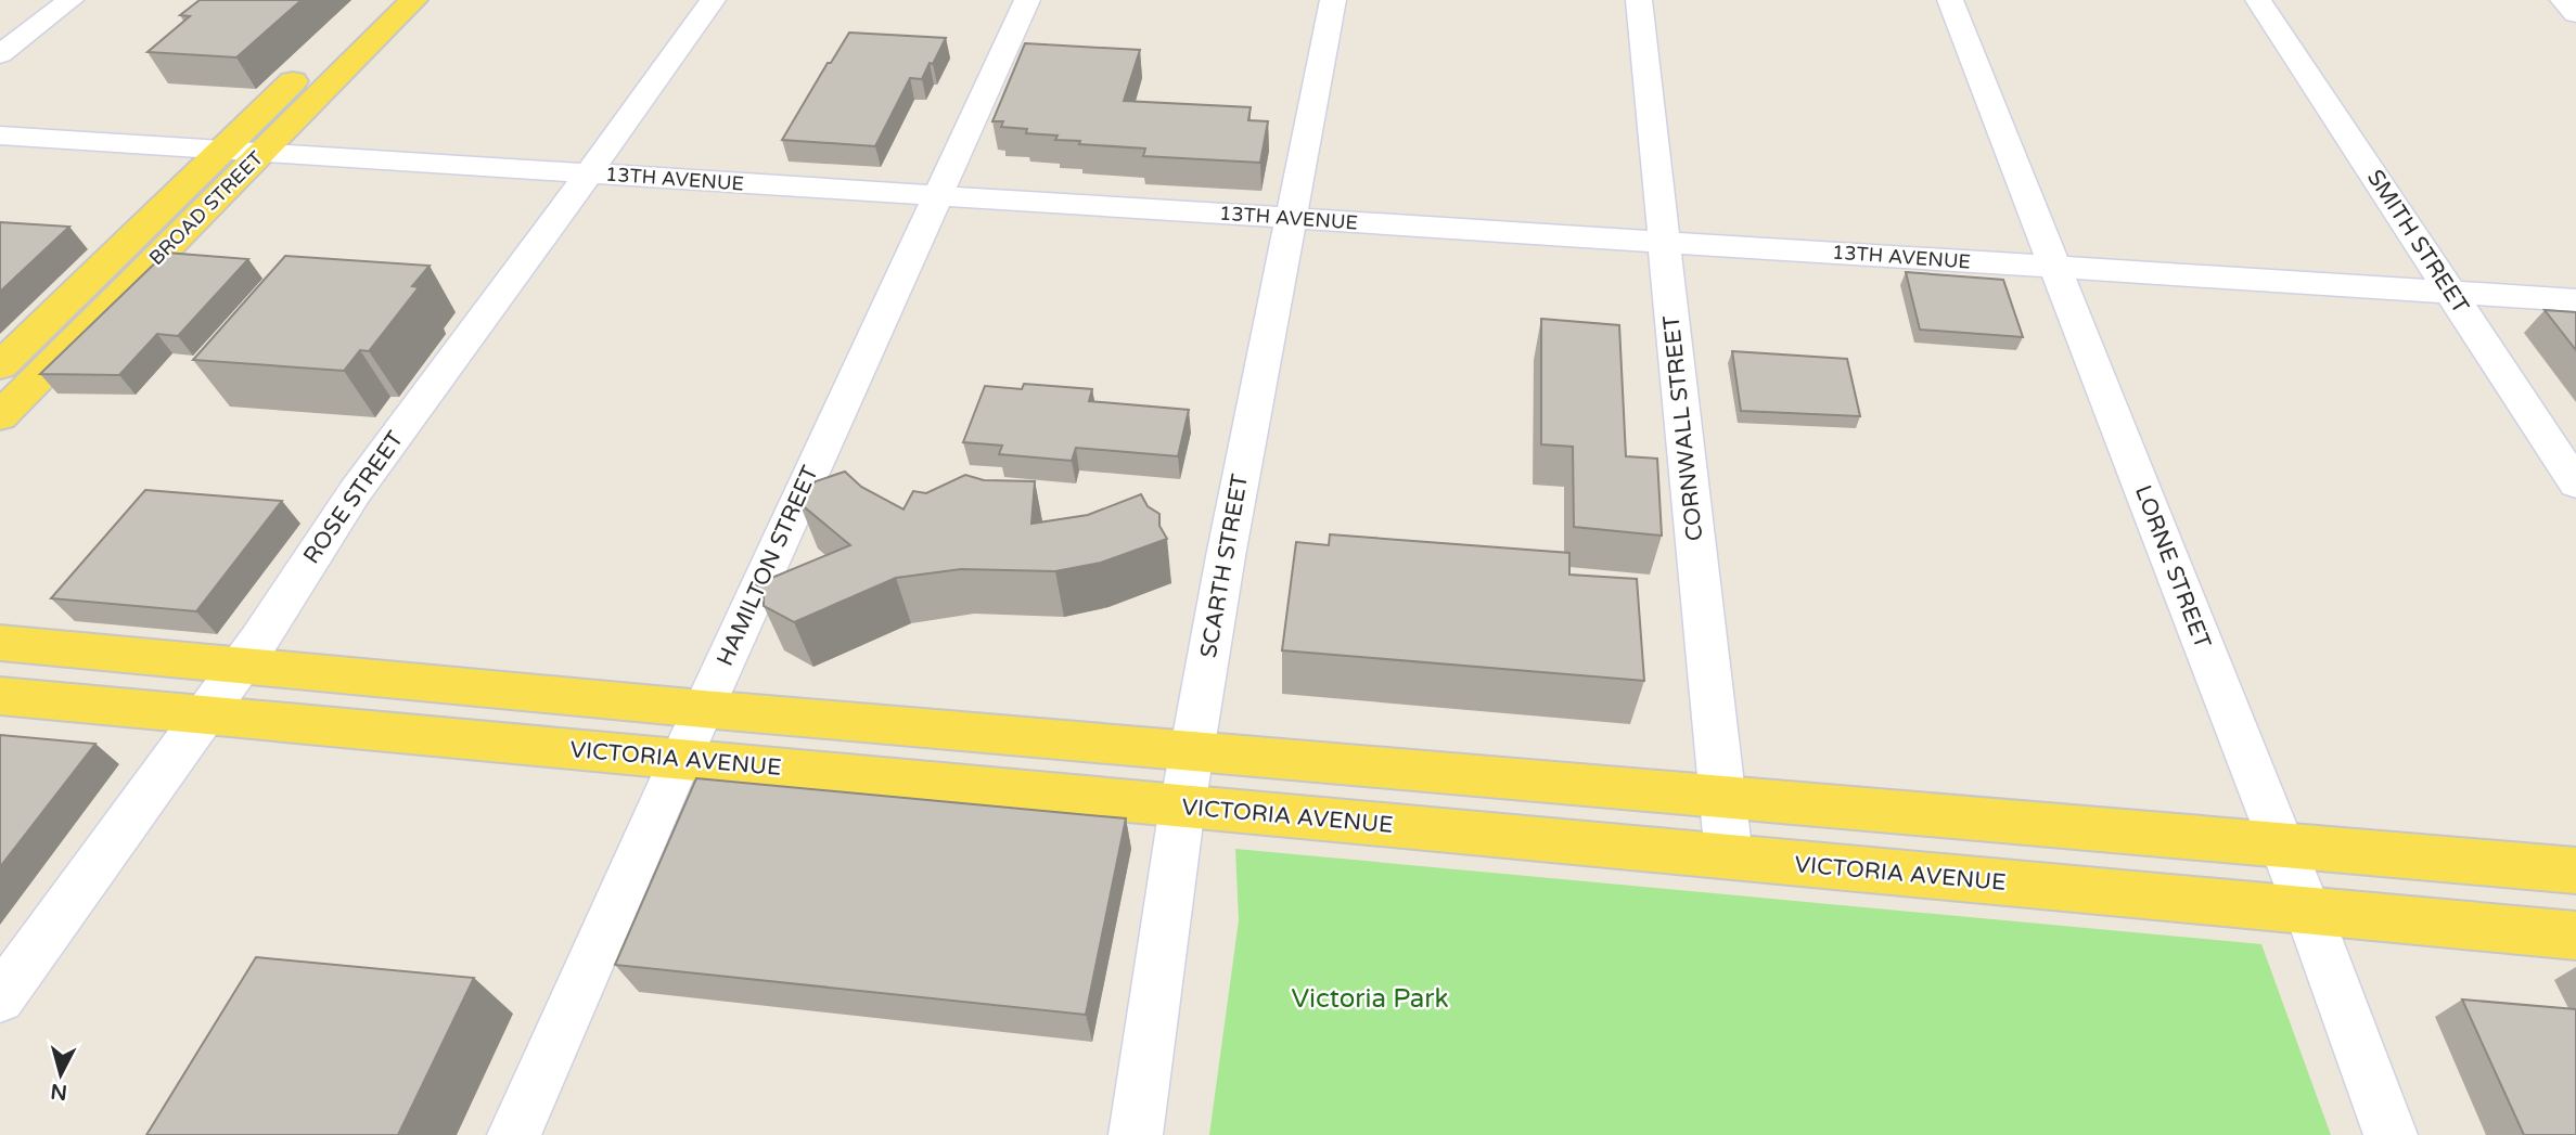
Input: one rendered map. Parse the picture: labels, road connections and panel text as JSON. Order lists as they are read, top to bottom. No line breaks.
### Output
{"streets":{"main road":["BROAD STREET","VICTORIA AVENUE"],"street":["13TH AVENUE","SMITH STREET","CORNWALL STREET","ROSE STREET","HAMILTON STREET","SCARTH STREET","LORNE STREET"]},"crossings":[["13TH AVENUE","BROAD STREET"],["13TH AVENUE","SMITH STREET"],["13TH AVENUE","CORNWALL STREET"],["13TH AVENUE","ROSE STREET"],["13TH AVENUE","HAMILTON STREET"],["13TH AVENUE","SCARTH STREET"],["13TH AVENUE","LORNE STREET"],["CORNWALL STREET","VICTORIA AVENUE"],["ROSE STREET","VICTORIA AVENUE"],["HAMILTON STREET","VICTORIA AVENUE"],["SCARTH STREET","VICTORIA AVENUE"],["LORNE STREET","VICTORIA AVENUE"]],"parks":["Victoria Park"],"north":"bottom"}
